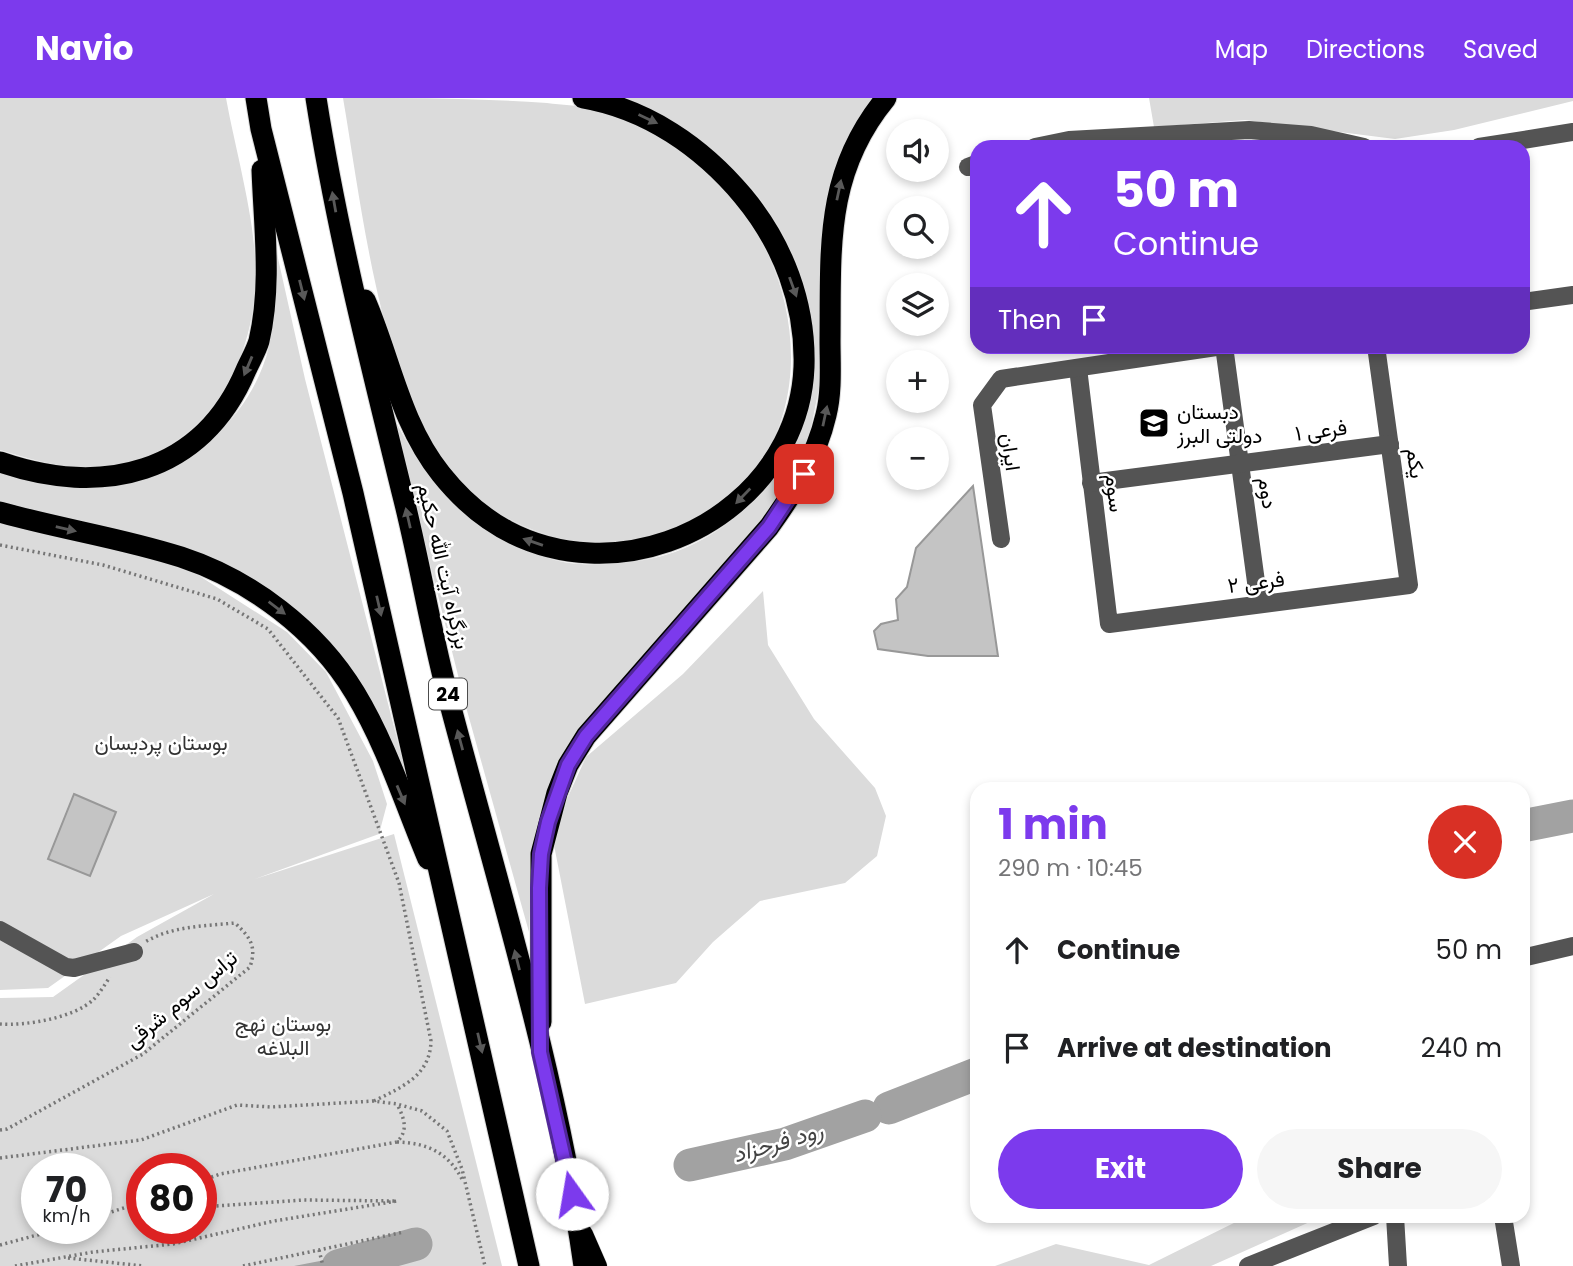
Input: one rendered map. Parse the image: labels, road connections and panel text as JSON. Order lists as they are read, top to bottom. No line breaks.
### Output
{"streets":{"highway":["بزرگراه آیت الله حکیم","24"],"street":["فرعی ۱","ایران","یکم","سوم","دوم","فرعی ۲"],"path":["تراس سوم شرقی"]},"crossings":[["فرعی ۱","یکم"],["فرعی ۱","سوم"],["فرعی ۱","دوم"],["ایران","سوم"],["یکم","فرعی ۲"],["سوم","فرعی ۲"],["دوم","فرعی ۲"]],"water":["رود فرحزاد"],"parks":["بوستان پردیسان","بوستان نهج البلاغه"],"places":{"school or university":["دبستان دولتی البرز"]},"page":{"header":"Navio","nav":["Map","Directions","Saved"],"map_buttons":["+","−"],"turn":["50 m","Continue"],"then":"Then","heading":["1 min","290 m · 10:45"],"list":[{"name":"Continue","value":"50 m"},{"name":"Arrive at destination","value":"240 m"}],"buttons":["Exit","Share"],"speed":"70 km/h","limit":"80"}}
